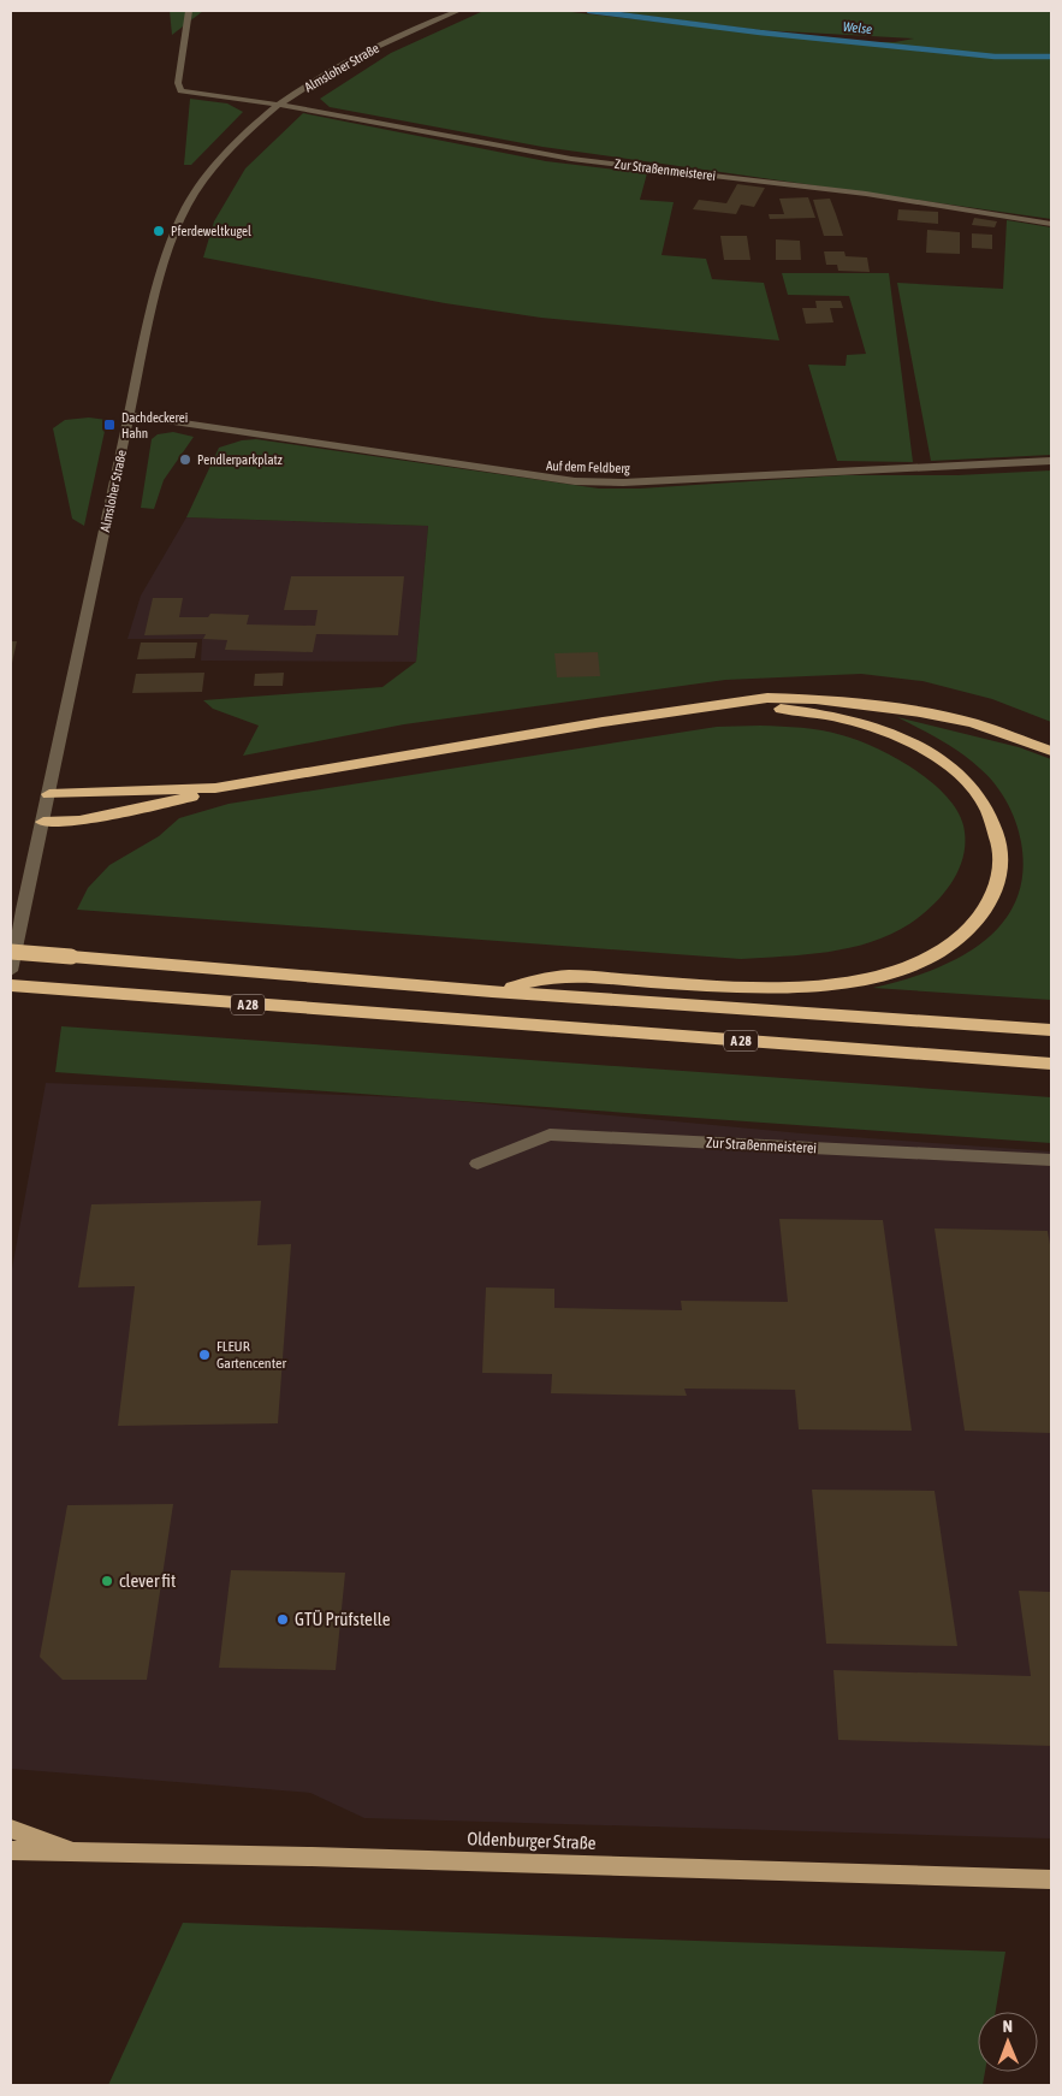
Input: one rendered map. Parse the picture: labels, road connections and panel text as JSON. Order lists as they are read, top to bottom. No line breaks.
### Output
{"streets":{"highway":["A 28"],"main road":["Oldenburger Straße"],"street":["Almsloher Straße","Zur Straßenmeisterei","Auf dem Feldberg"]},"crossings":[["Almsloher Straße","Zur Straßenmeisterei"],["Almsloher Straße","Auf dem Feldberg"]],"water":["Welse"],"places":{"other":["Pferdeweltkugel","Pendlerparkplatz","FLEUR Gartencenter","clever fit","GTÜ Prüfstelle"],"transit":["Dachdeckerei Hahn"]},"north":"top"}
